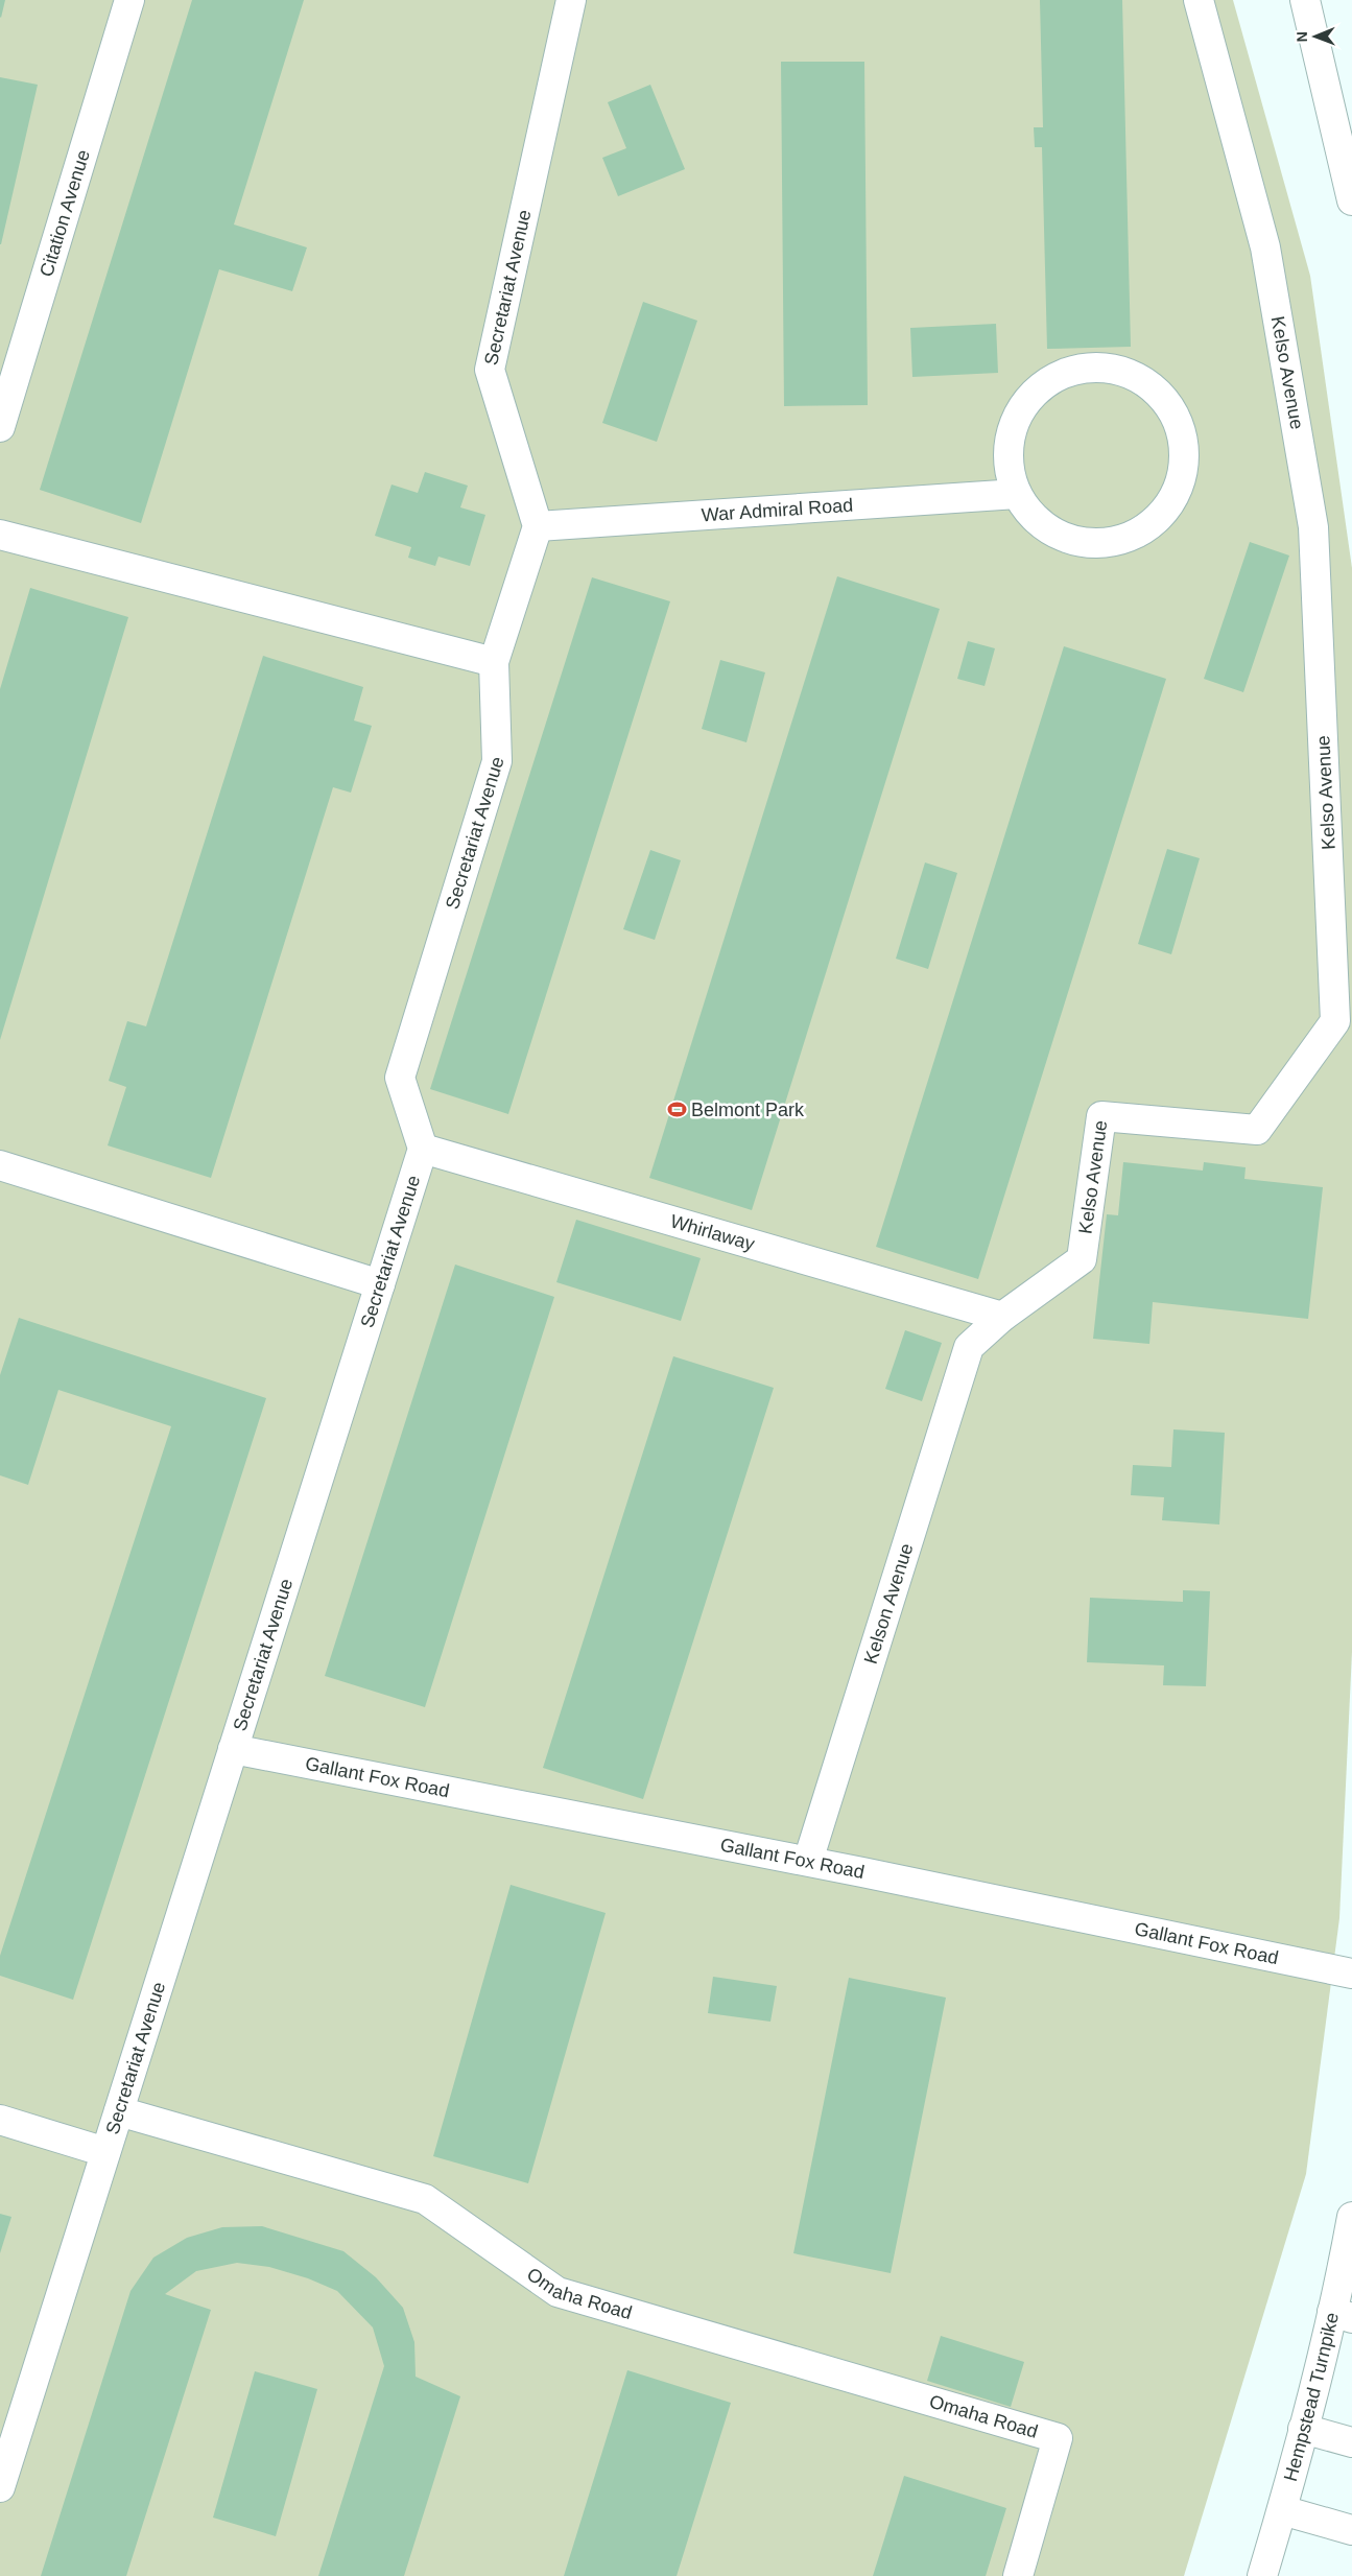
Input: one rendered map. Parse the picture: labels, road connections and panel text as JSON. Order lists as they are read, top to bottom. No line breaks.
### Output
{"streets":{"street":["Citation Avenue","Secretariat Avenue","Kelso Avenue","War Admiral Road","Whirlaway","Kelson Avenue","Gallant Fox Road","Omaha Road","Hempstead Turnpike"]},"crossings":[["Secretariat Avenue","War Admiral Road"],["Secretariat Avenue","Whirlaway"],["Secretariat Avenue","Gallant Fox Road"],["Secretariat Avenue","Omaha Road"],["Kelso Avenue","Whirlaway"],["Kelso Avenue","Kelson Avenue"],["Kelson Avenue","Gallant Fox Road"]],"places":{"sports":["Belmont Park"]},"north":"left"}
